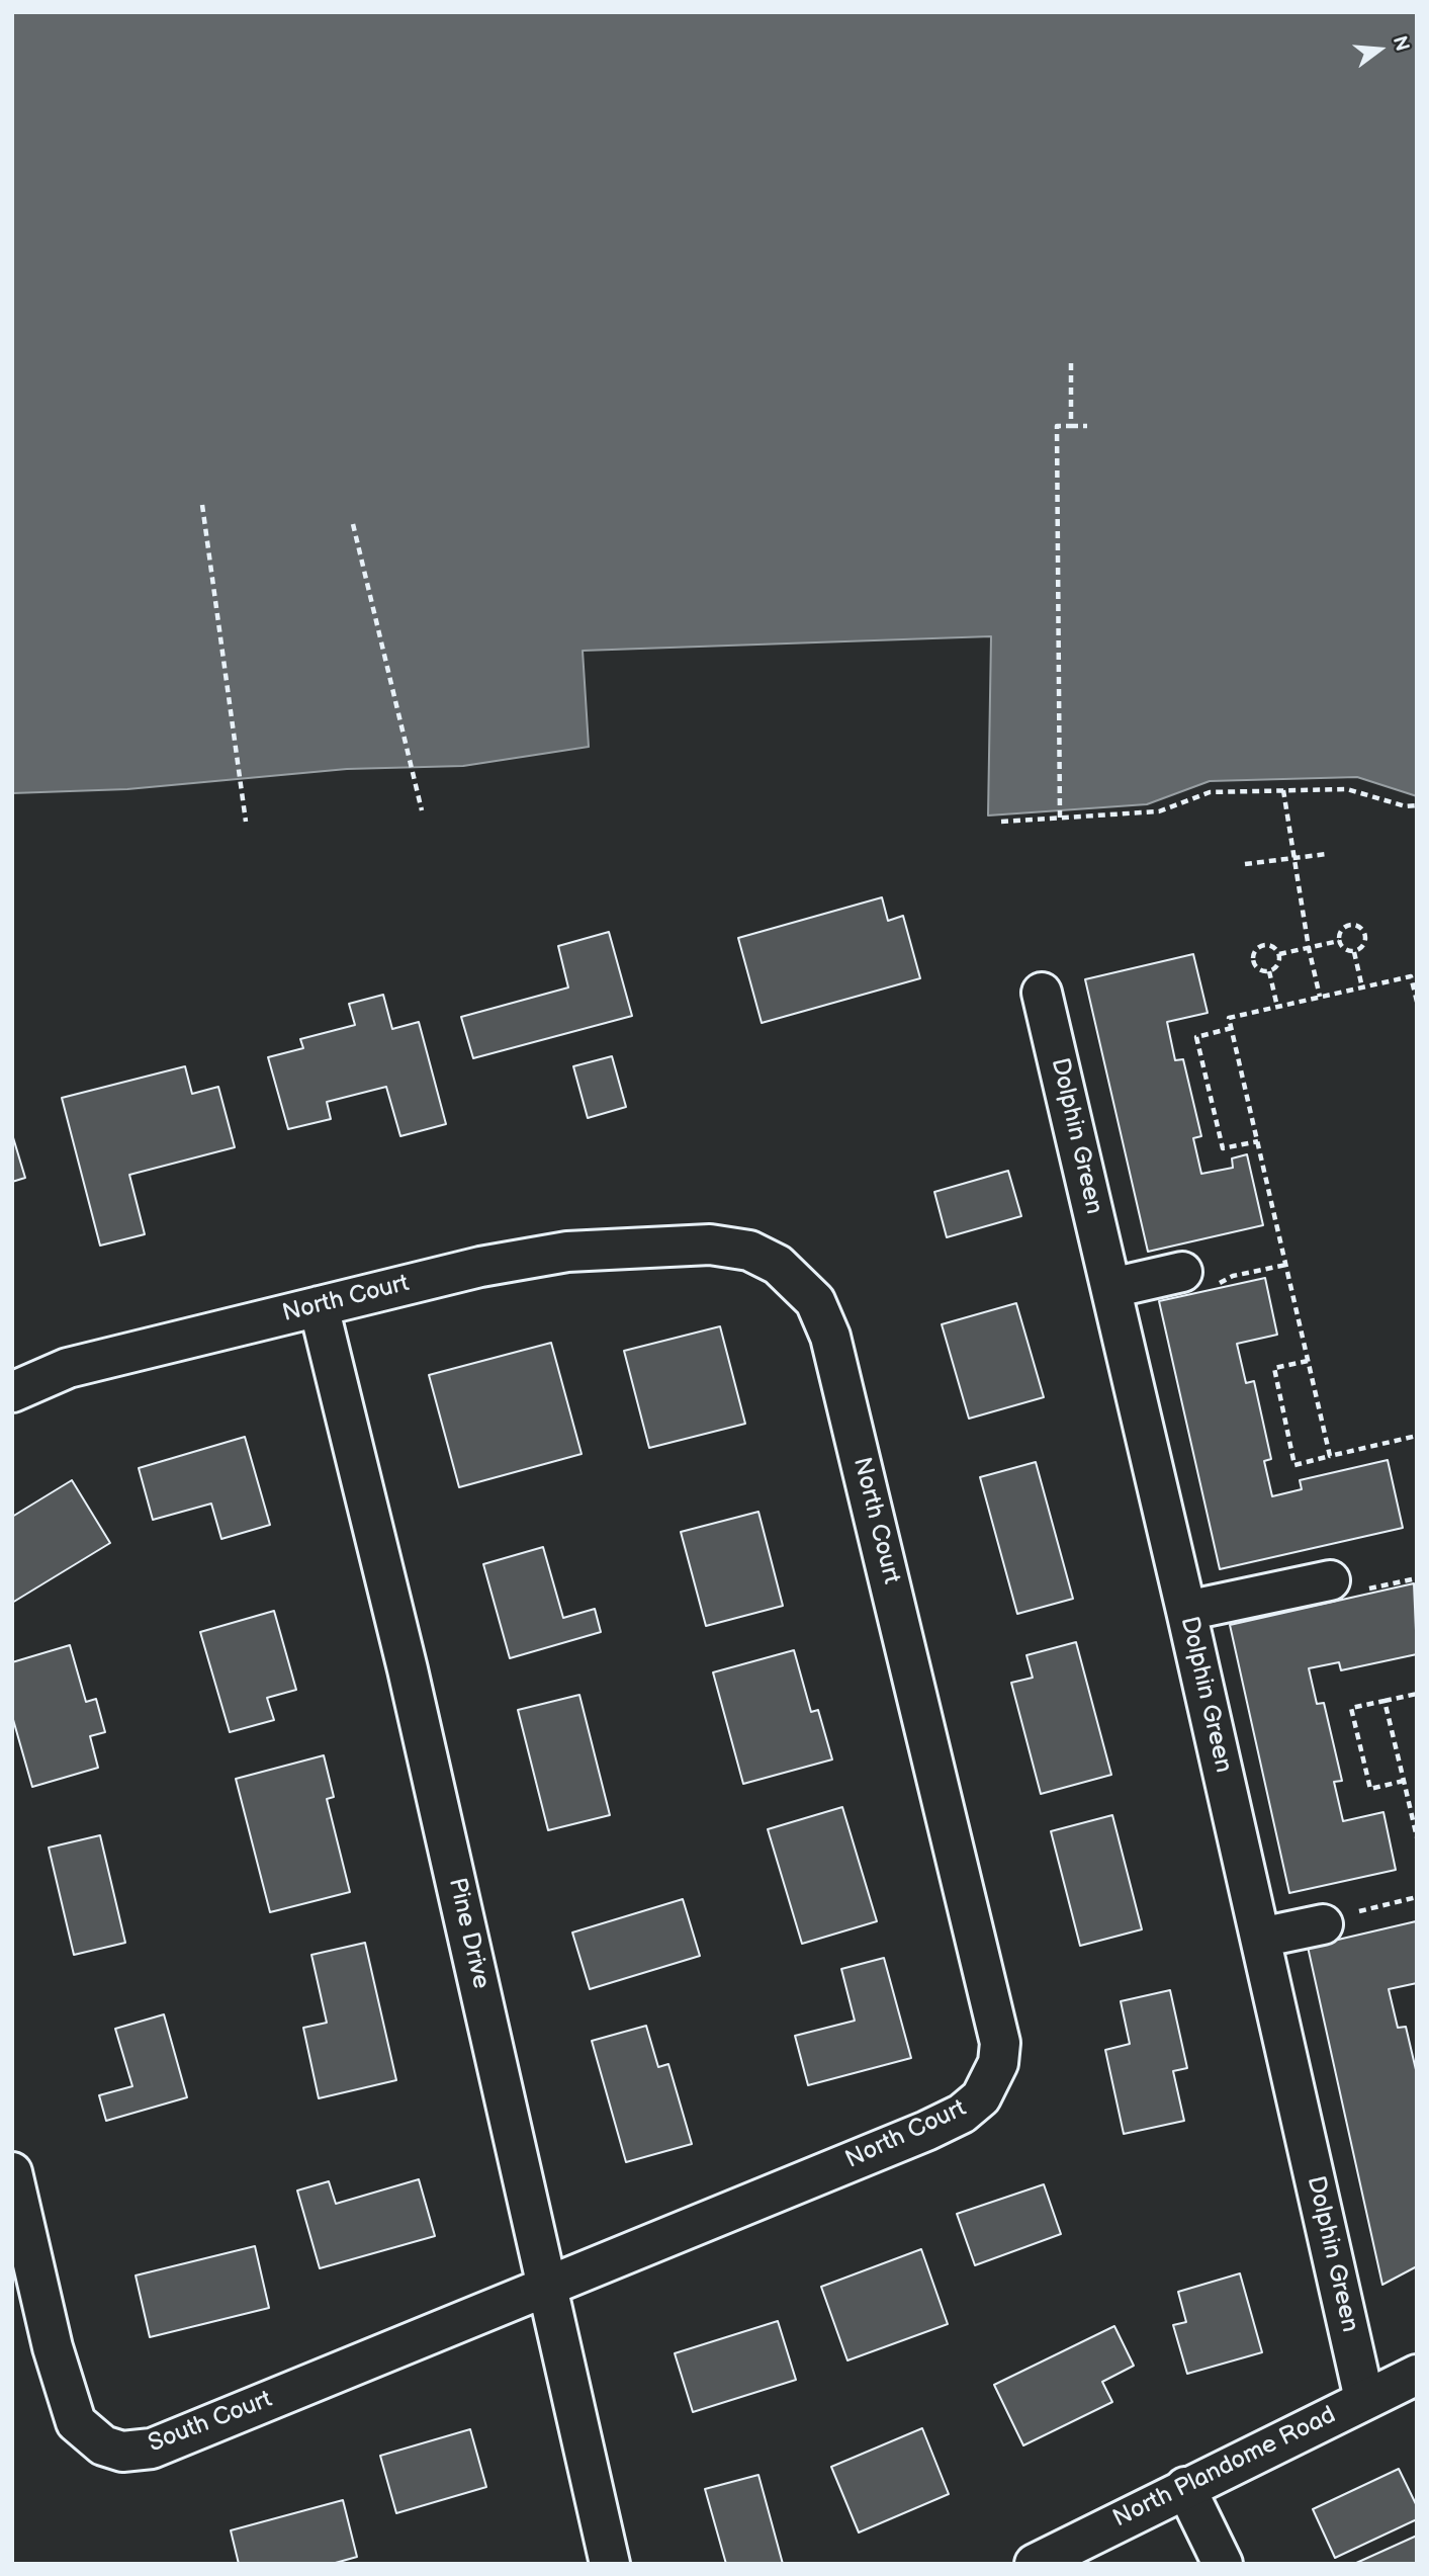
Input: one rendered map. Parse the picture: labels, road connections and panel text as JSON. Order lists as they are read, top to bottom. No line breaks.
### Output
{"streets":{"street":["Dolphin Green","North Court","Pine Drive","South Court","North Plandome Road"]},"crossings":[["Dolphin Green","North Plandome Road"],["North Court","Pine Drive"],["North Court","South Court"],["Pine Drive","South Court"]],"north":"right"}
